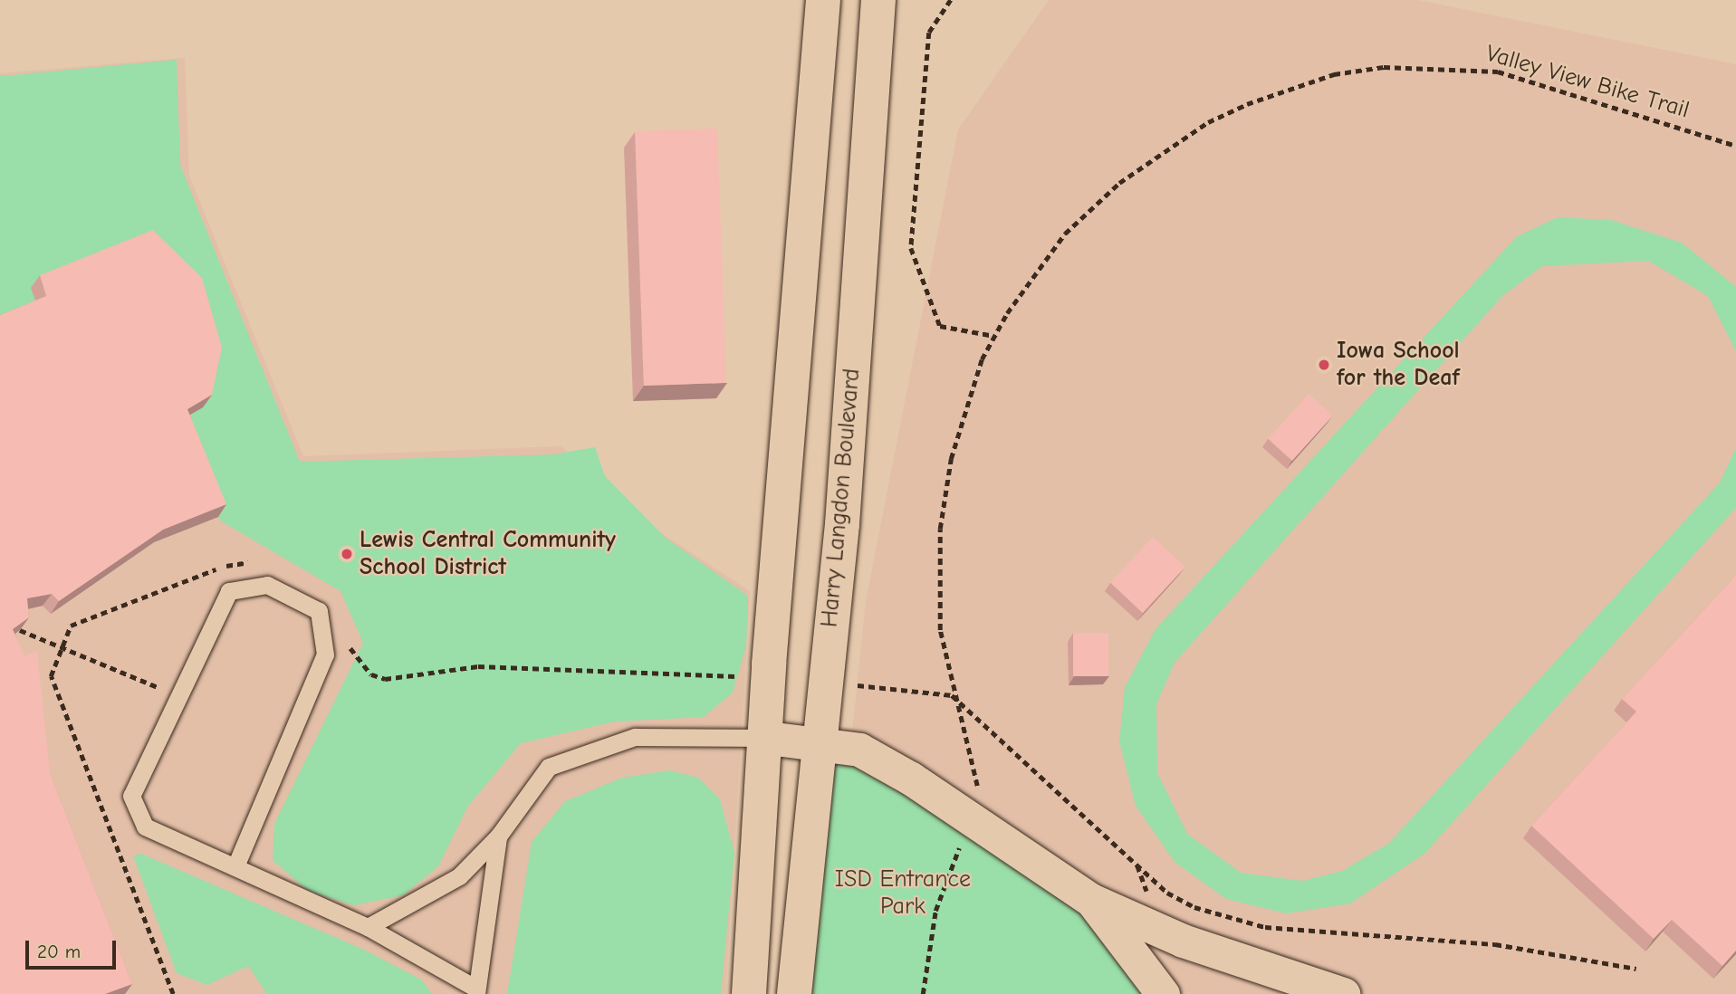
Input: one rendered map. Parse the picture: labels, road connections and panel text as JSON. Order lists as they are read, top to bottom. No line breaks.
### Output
{"streets":{"main road":["Harry Langdon Boulevard"],"path":["Valley View Bike Trail"]},"parks":["ISD Entrance Park"],"places":["Iowa School for the Deaf","Lewis Central Community School District"],"scale_bar":"20 m"}
